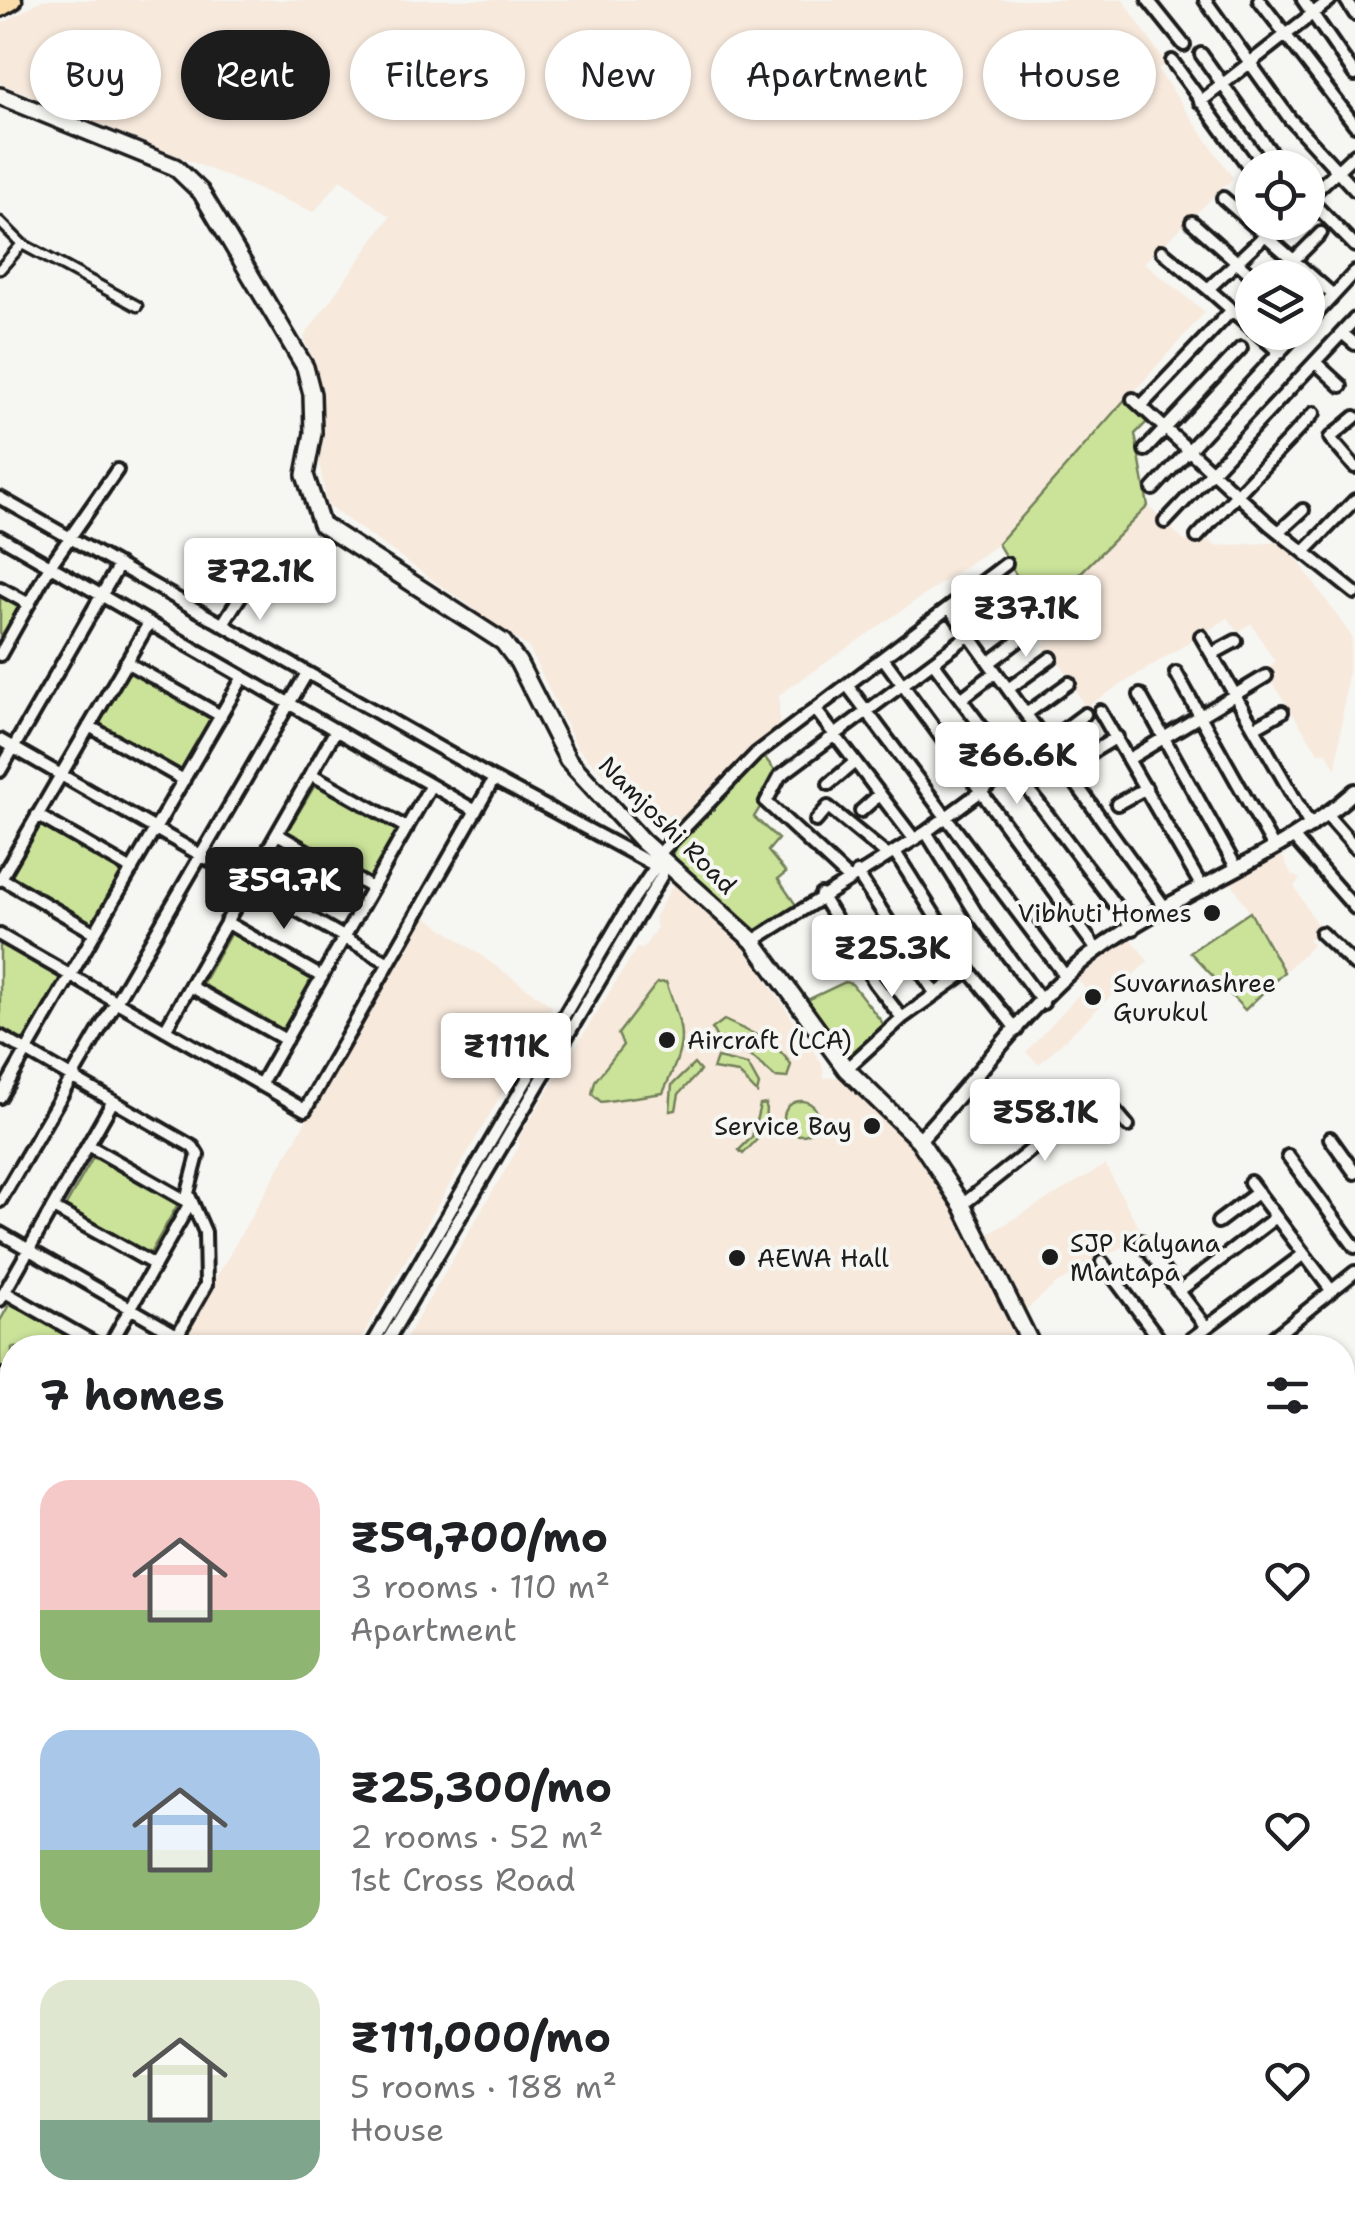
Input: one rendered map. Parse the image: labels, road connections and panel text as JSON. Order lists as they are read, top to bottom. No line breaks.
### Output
{"streets":{"main road":["Namjoshi Road"]},"places":["Vibhuti Homes","Suvarnashree Gurukul","Aircraft (LCA)","Service Bay","SJP Kalyana Mantapa","AEWA Hall"],"page":{"chip":["Buy","Rent","Filters","New","Apartment","House"],"price":["₹72.1K","₹37.1K","₹66.6K","₹59.7K","₹25.3K","₹111K","₹58.1K"],"heading":"7 homes","list":[{"name":"₹59,700/mo","note":"3 rooms · 110 m² · Apartment"},{"name":"₹25,300/mo","note":"2 rooms · 52 m² · 1st Cross Road"},{"name":"₹111,000/mo","note":"5 rooms · 188 m² · House"}]}}
